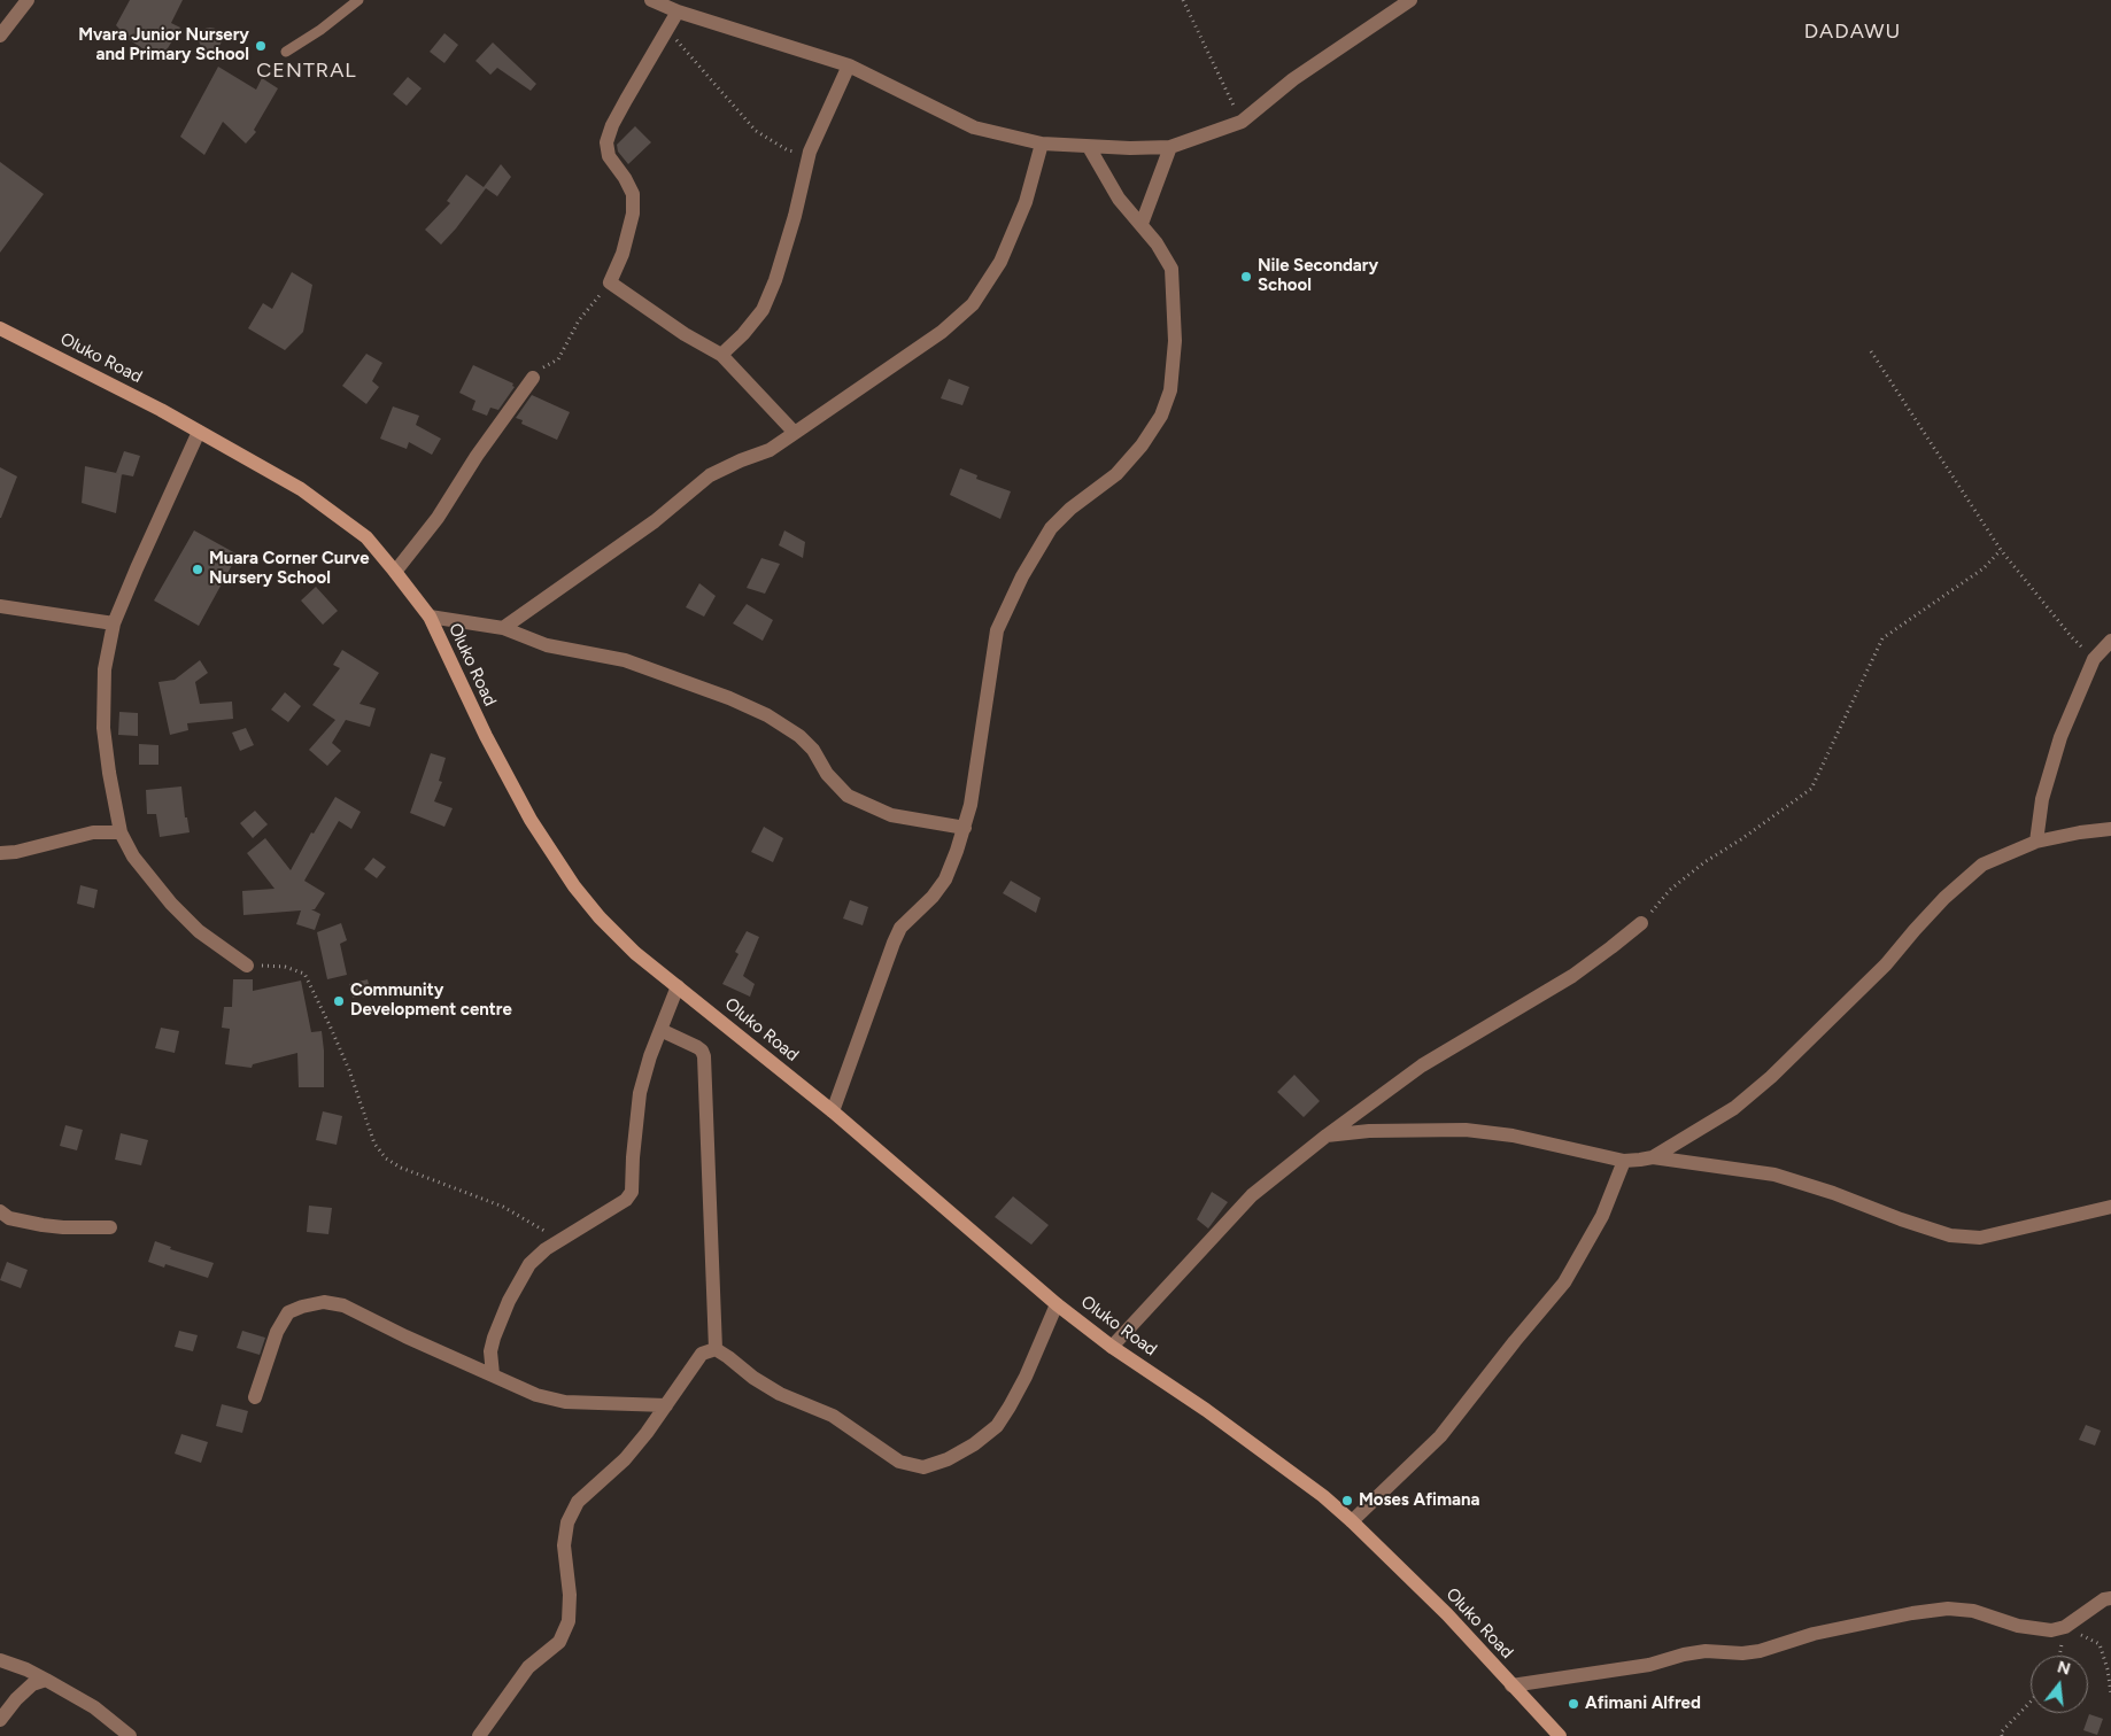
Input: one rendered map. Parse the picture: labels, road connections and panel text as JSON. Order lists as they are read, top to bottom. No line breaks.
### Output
{"streets":{"main road":["Oluko Road"]},"districts":["DADAWU","CENTRAL"],"places":["Mvara Junior Nursery and Primary School","Nile Secondary School","Muara Corner Curve Nursery School","Community Development centre","Moses Afimana","Afimani Alfred"],"north":"top"}
